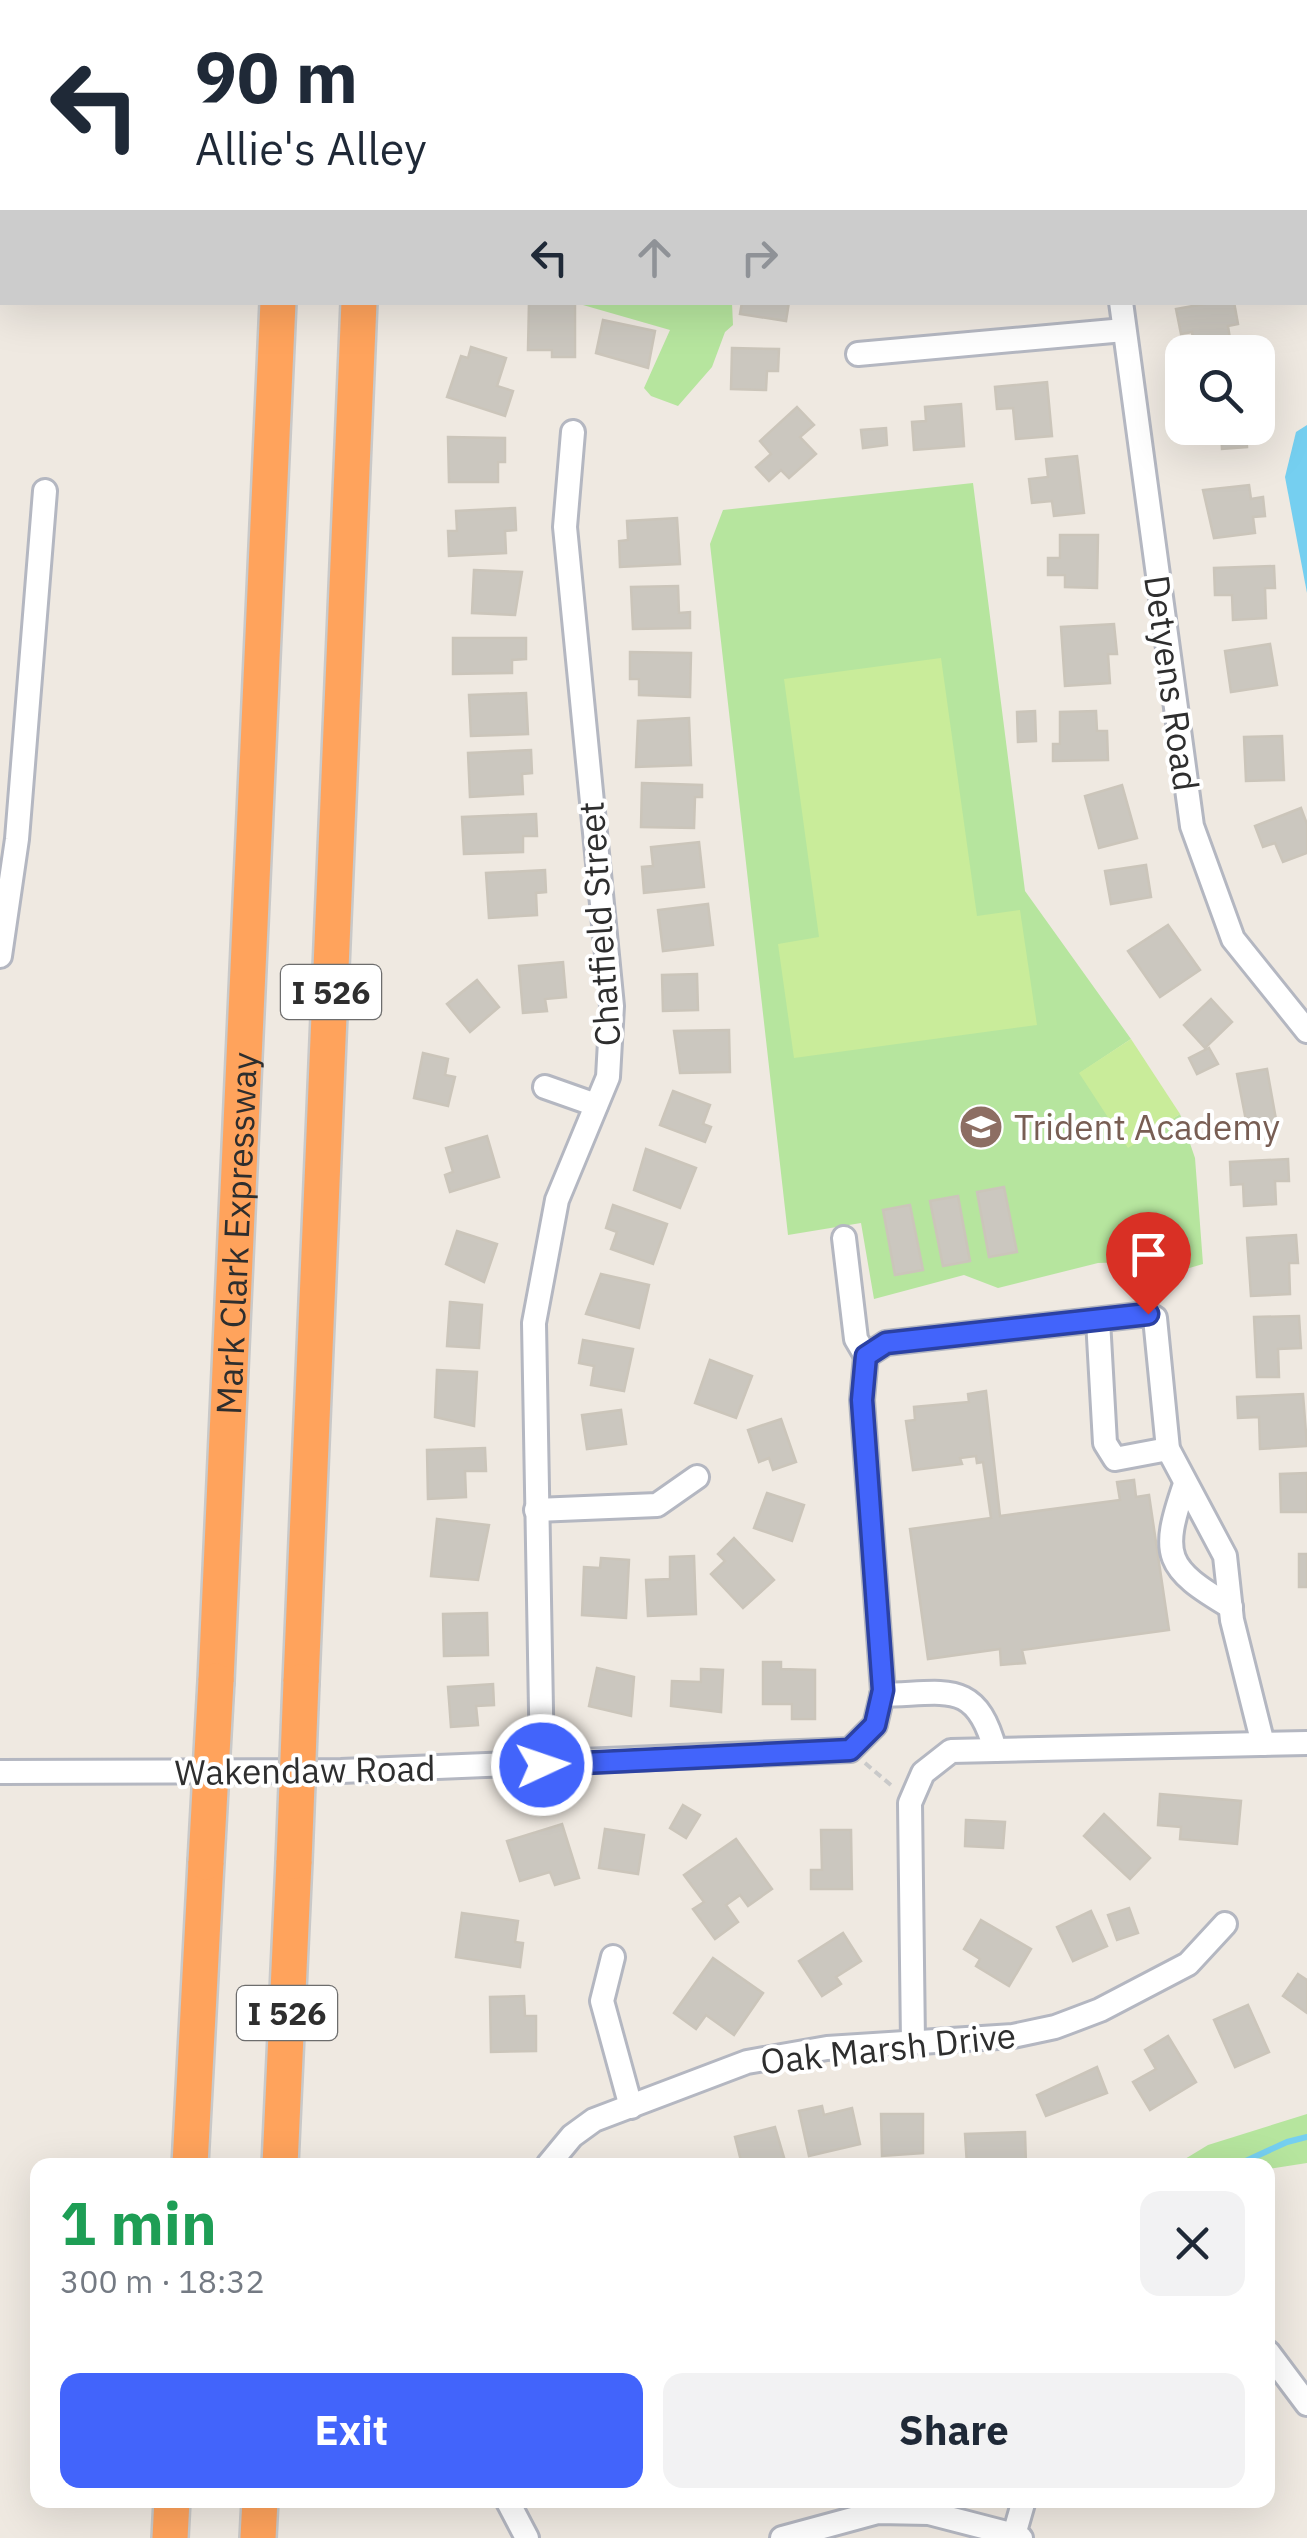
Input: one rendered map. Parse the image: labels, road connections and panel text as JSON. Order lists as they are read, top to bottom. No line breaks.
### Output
{"streets":{"highway":["I 526","Mark Clark Expressway"],"street":["Detyens Road","Chatfield Street","Wakendaw Road","Oak Marsh Drive"]},"crossings":[["Chatfield Street","Wakendaw Road"]],"places":{"school or university":["Trident Academy"]},"page":{"turn":["90 m","Allie's Alley"],"heading":["1 min","300 m · 18:32"],"buttons":["Exit","Share"]}}
